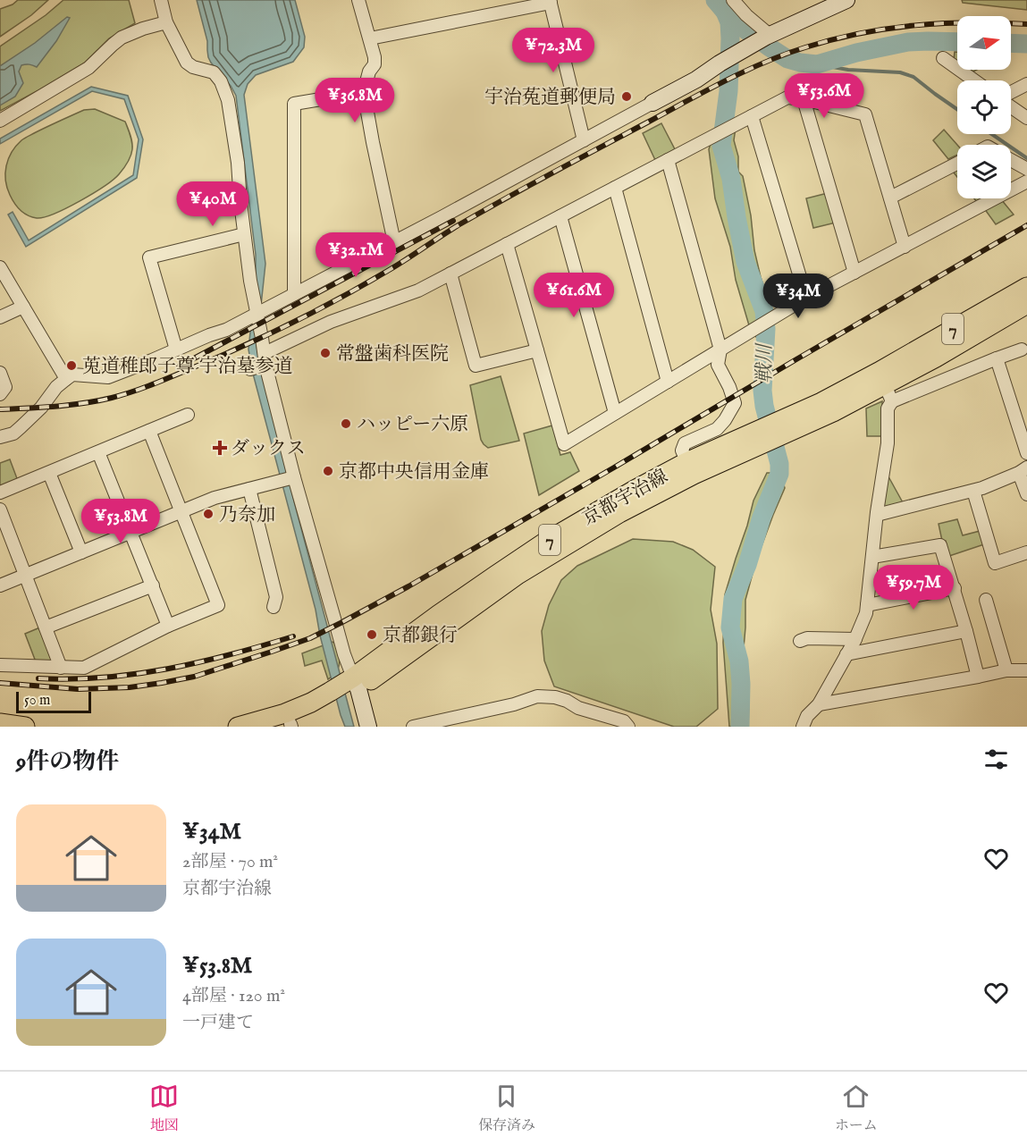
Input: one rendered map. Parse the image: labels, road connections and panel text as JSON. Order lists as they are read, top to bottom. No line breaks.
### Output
{"streets":{"main road":["7","京都宇治線"]},"water":["戦川"],"places":{"other":["宇治菟道郵便局","常盤歯科医院","莵道稚郎子尊 宇治墓参道","ハッピー六原","京都中央信用金庫","乃奈加","京都銀行"],"health":["ダックス"]},"scale_bar":"50 m","north":"right","page":{"price":["¥72.3M","¥53.6M","¥36.8M","¥40M","¥32.1M","¥61.6M","¥34M","¥53.8M","¥59.7M"],"scale":"50 m","heading":"9件の物件","list":[{"name":"¥34M","note":"2部屋 · 70 m² · 京都宇治線"},{"name":"¥53.8M","note":"4部屋 · 120 m² · 一戸建て"}],"tabs":["地図","保存済み","ホーム"]}}
